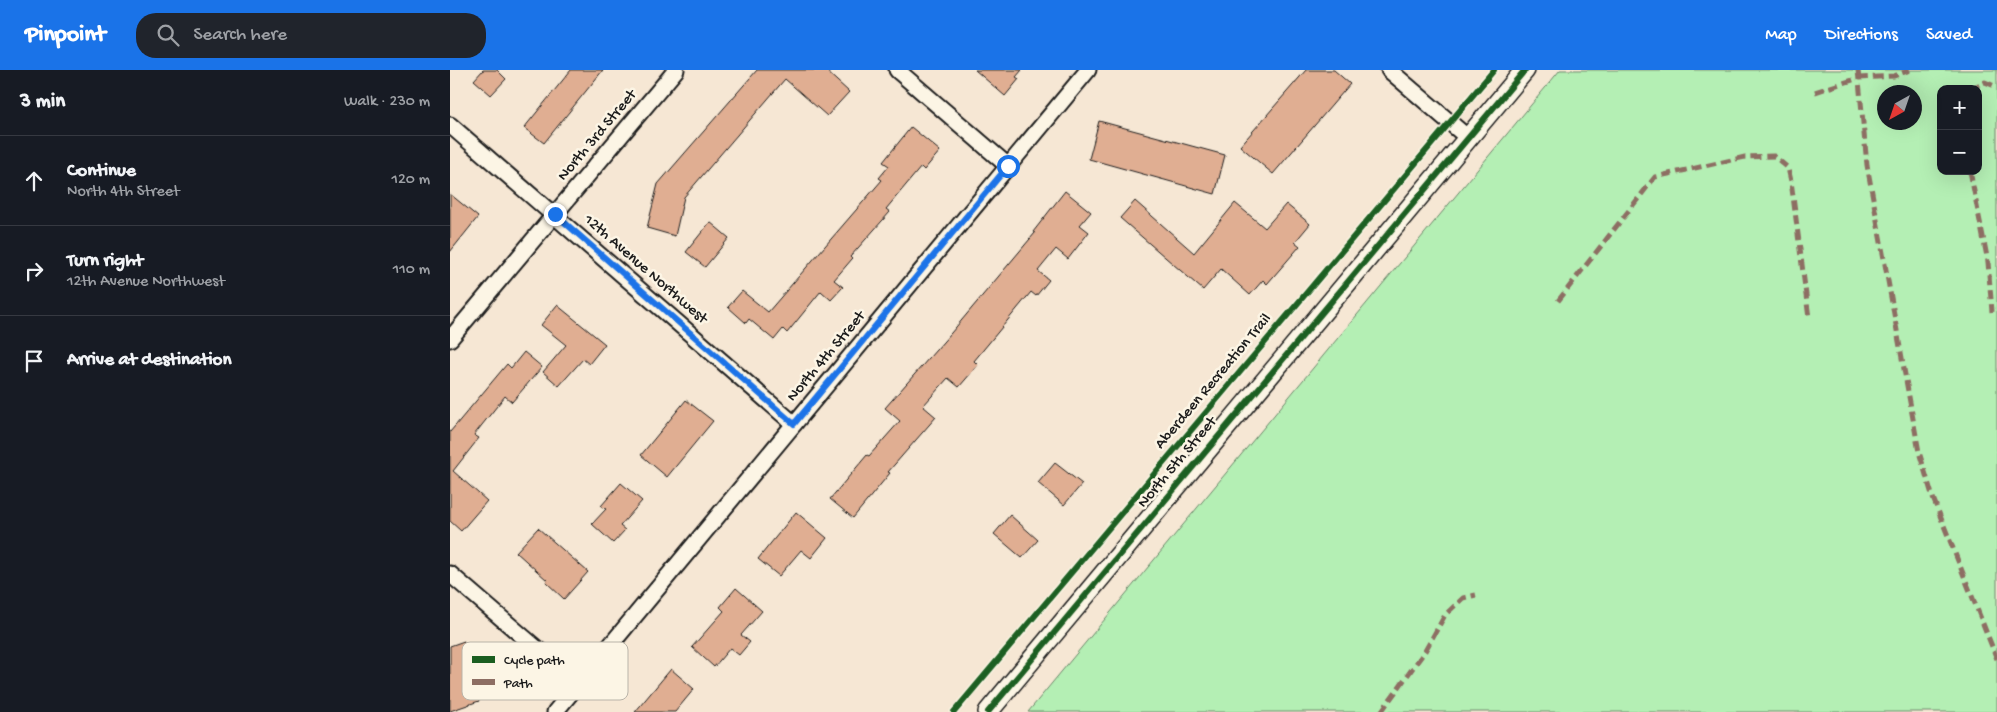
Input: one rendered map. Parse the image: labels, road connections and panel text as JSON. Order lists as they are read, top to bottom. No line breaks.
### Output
{"streets":{"street":["North 3rd Street","12th Avenue Northwest","North 4th Street","North 5th Street"],"cycle path":["Aberdeen Recreation Trail"]},"crossings":[["North 3rd Street","12th Avenue Northwest"],["12th Avenue Northwest","North 4th Street"]],"legend":["Cycle path","Path"],"north":"bottom left","page":{"header":"Pinpoint","search":"Search here","nav":["Map","Directions","Saved"],"heading":["3 min","Walk · 230 m"],"map_buttons":["+","−"],"list":[["Continue","North 4th Street","120 m"],["Turn right","12th Avenue Northwest","110 m"],"Arrive at destination"]}}
